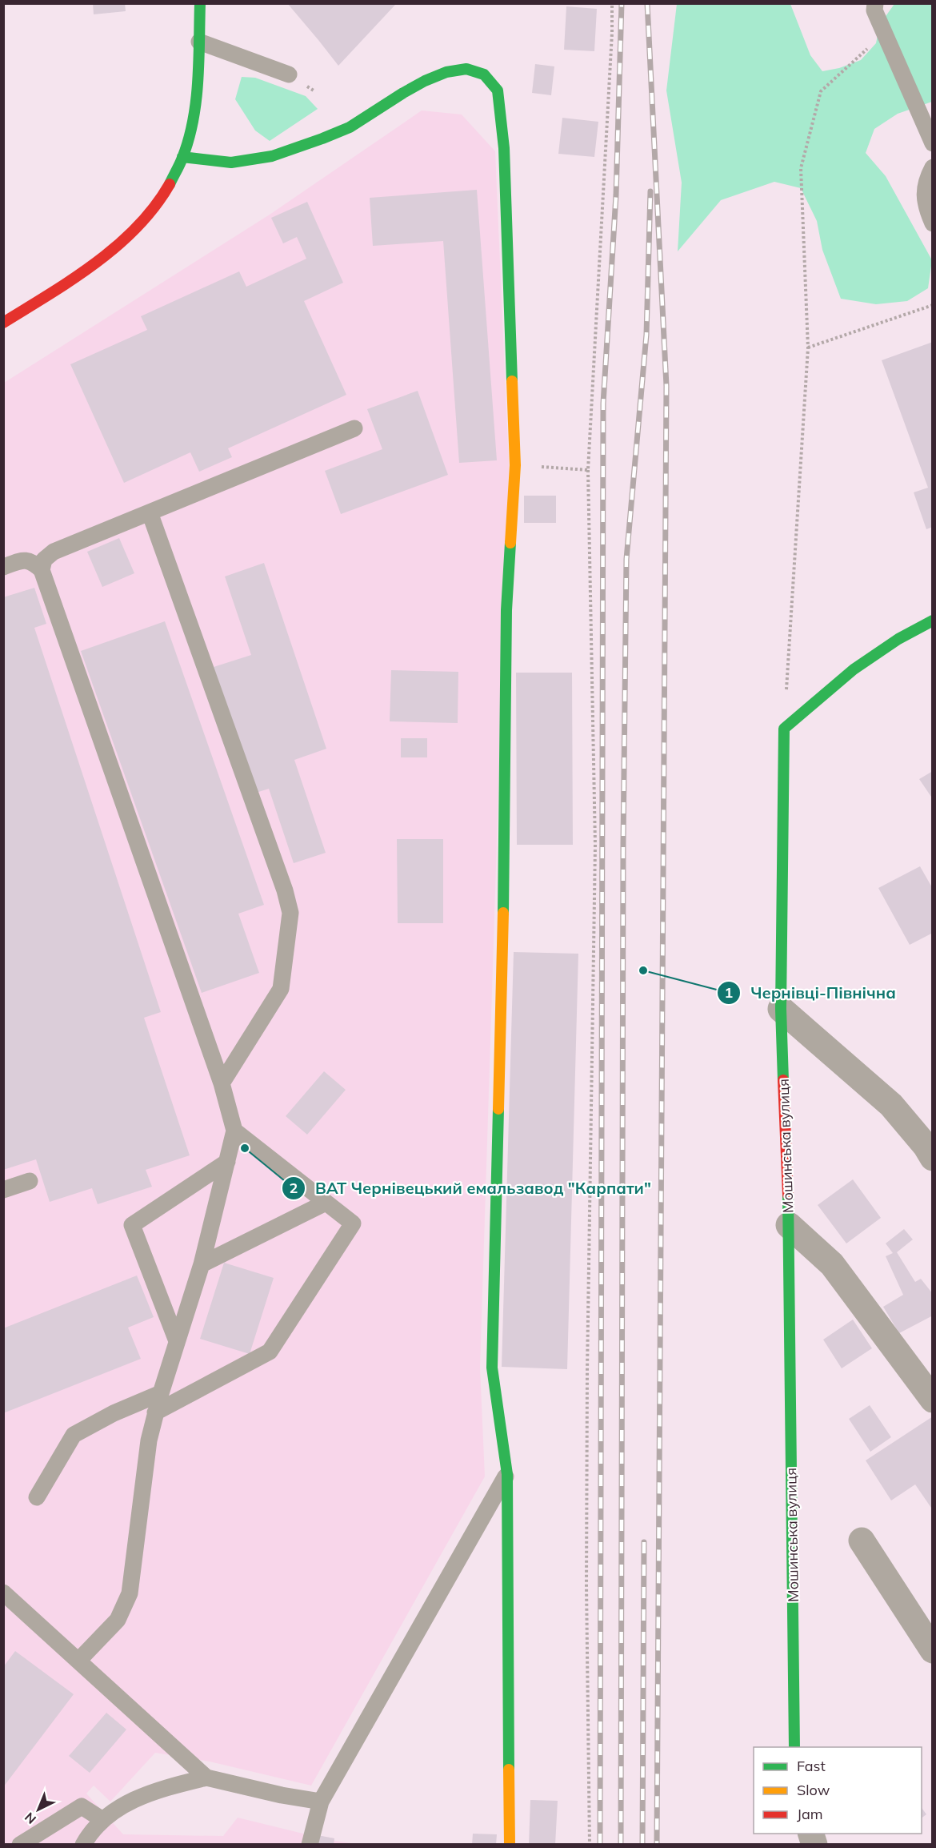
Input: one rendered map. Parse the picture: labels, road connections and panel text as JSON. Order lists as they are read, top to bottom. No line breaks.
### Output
{"streets":{"street":["Мошинська вулиця"]},"places":["Чернівці-Північна","ВАТ Чернівецький емальзавод \"Карпати\""],"legend":["Fast","Slow","Jam"],"north":"bottom left"}
